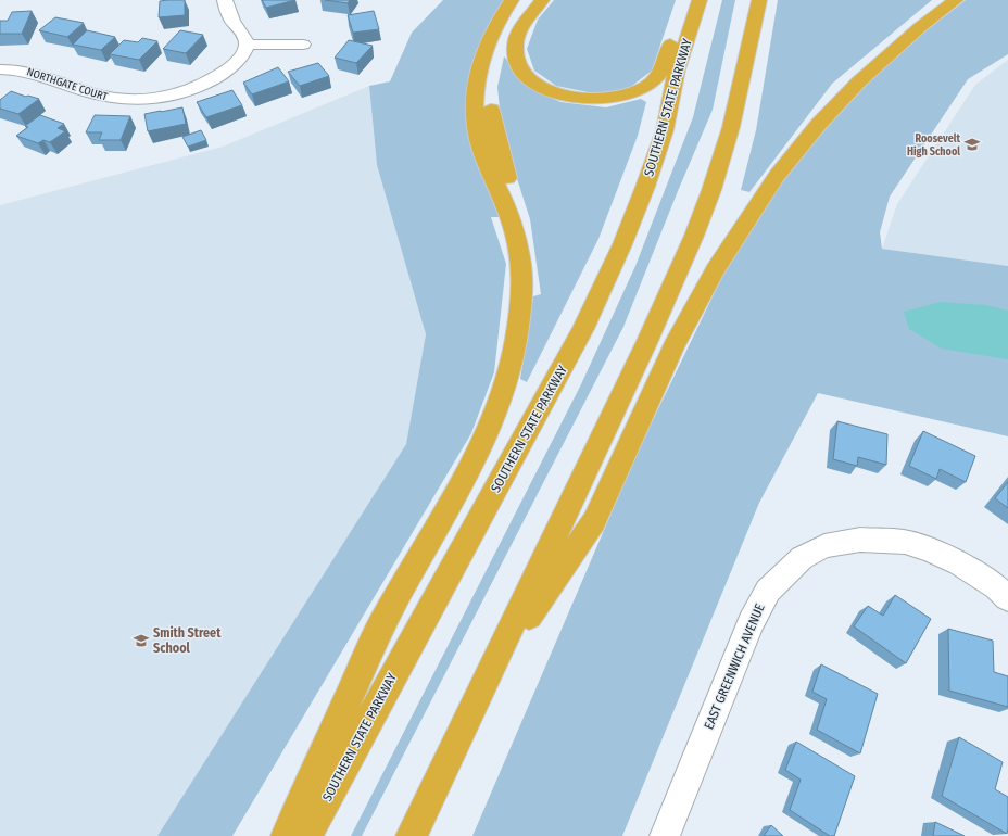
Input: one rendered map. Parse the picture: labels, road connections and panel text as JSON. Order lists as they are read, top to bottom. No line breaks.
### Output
{"streets":{"highway":["SOUTHERN STATE PARKWAY"],"street":["NORTHGATE COURT","EAST GREENWICH AVENUE"]},"places":{"school or university":["Roosevelt High School","Smith Street School"]}}
